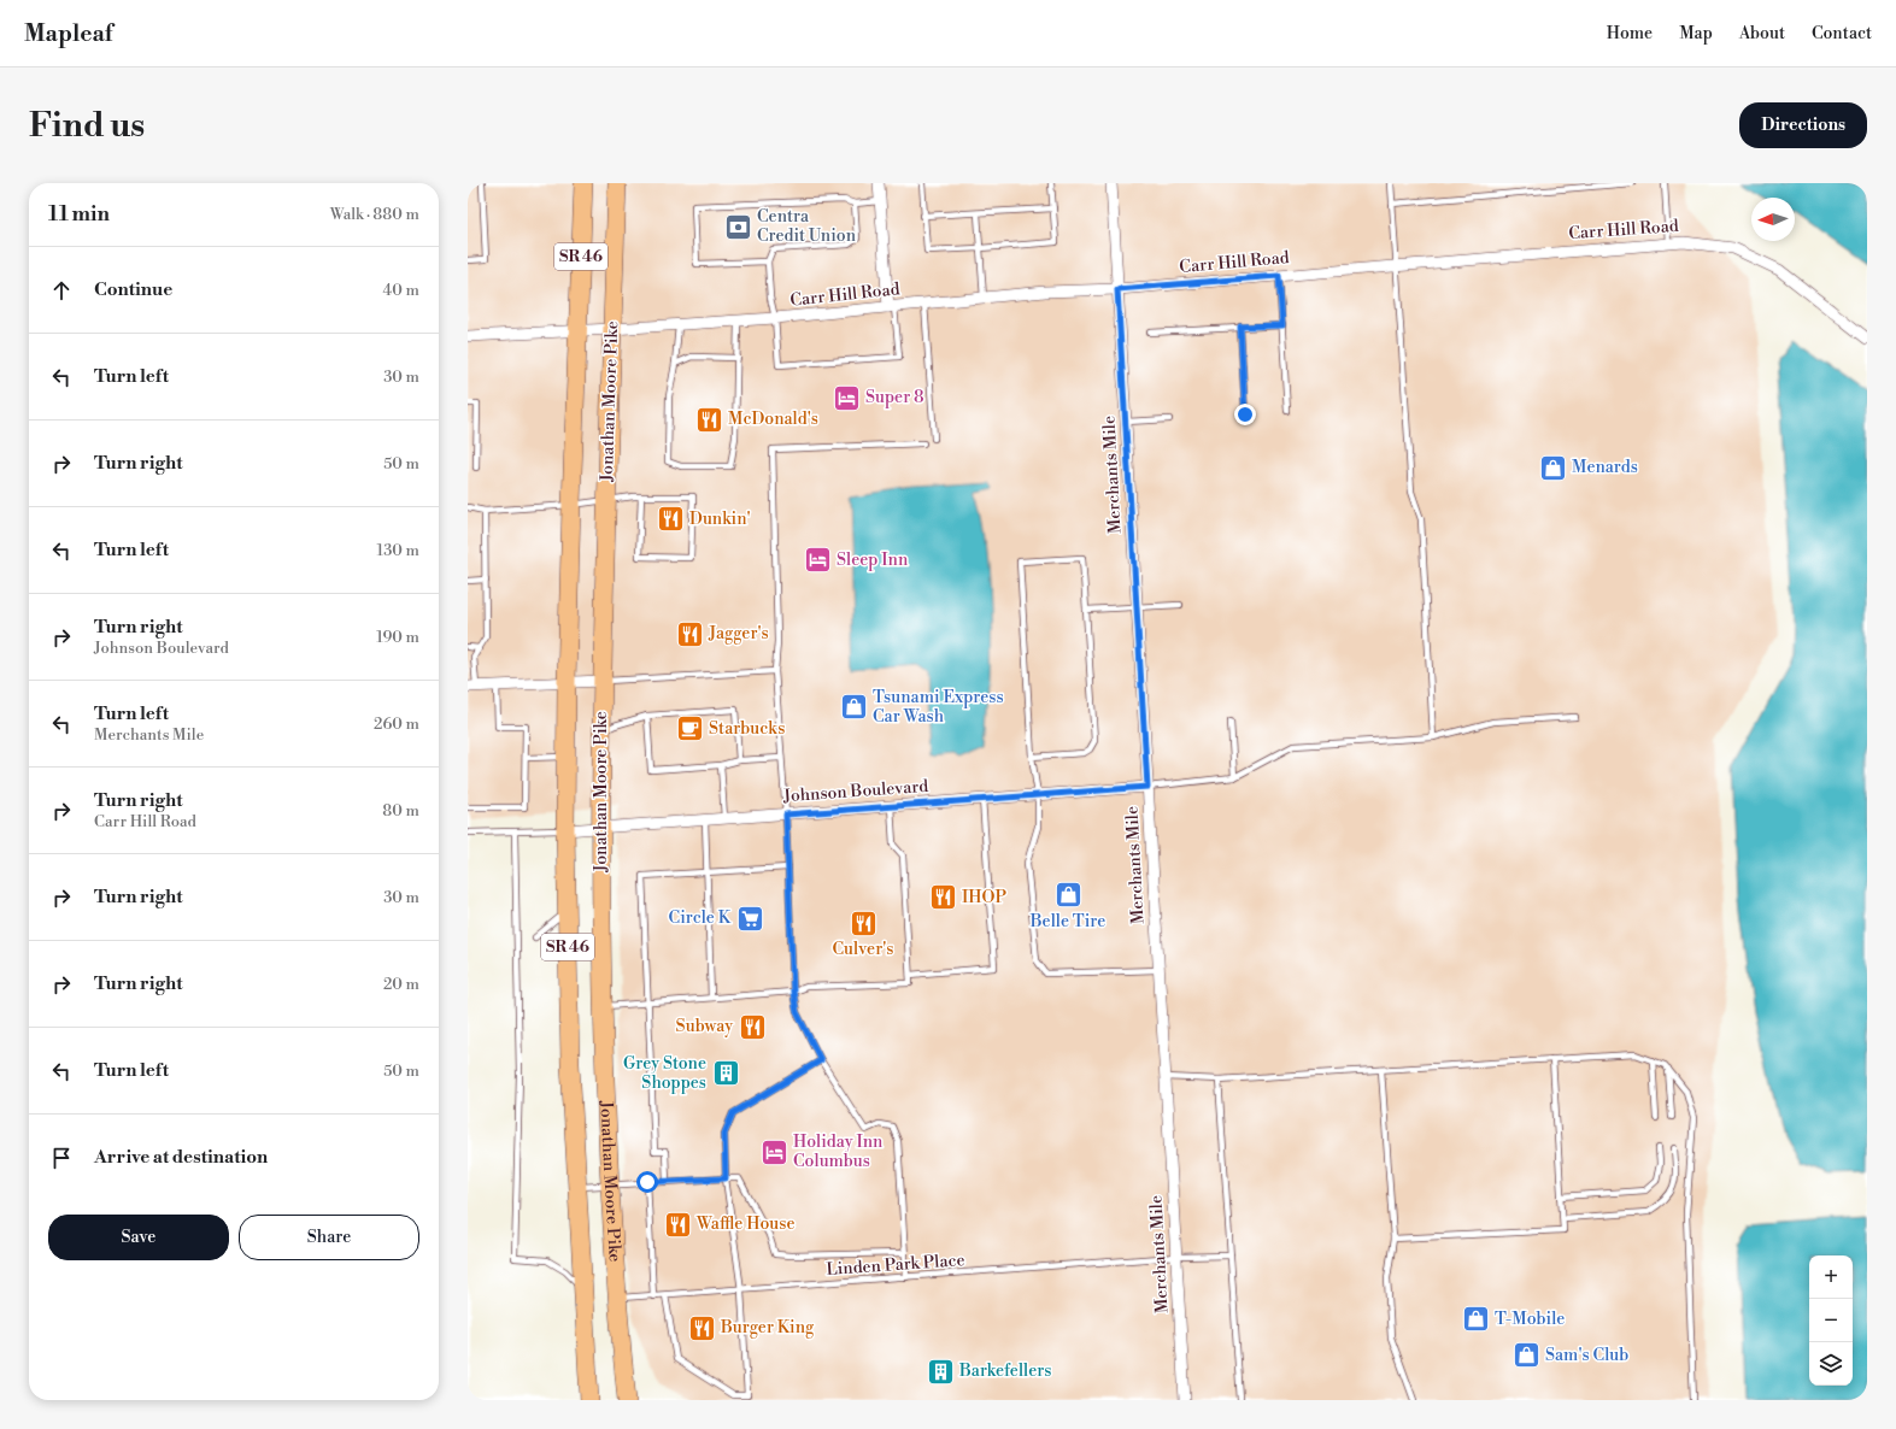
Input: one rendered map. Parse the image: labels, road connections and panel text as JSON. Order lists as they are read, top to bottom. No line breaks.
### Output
{"streets":{"highway":["SR 46","Jonathan Moore Pike"],"street":["Carr Hill Road","Merchants Mile","Johnson Boulevard"],"lane":["Linden Park Place"]},"crossings":[["Carr Hill Road","Jonathan Moore Pike"],["Carr Hill Road","Merchants Mile"],["Jonathan Moore Pike","Johnson Boulevard"],["Jonathan Moore Pike","Linden Park Place"],["Merchants Mile","Johnson Boulevard"],["Merchants Mile","Linden Park Place"]],"places":{"bank":["Centra Credit Union"],"hotel":["Super 8","Sleep Inn","Holiday Inn Columbus"],"restaurant":["McDonald's","Dunkin'","Jagger's","IHOP","Culver's","Subway","Waffle House","Burger King"],"shop":["Menards","Tsunami Express Car Wash","Belle Tire","T-Mobile","Sam's Club"],"cafe":["Starbucks"],"supermarket":["Circle K"],"building":["Grey Stone Shoppes","Barkefellers"]},"north":"left","page":{"header":"Mapleaf","nav":["Home","Map","About","Contact"],"buttons":["Directions",["Save","Share"]],"title":"Find us","heading":["11 min","Walk · 880 m"],"list":[["Continue","40 m"],["Turn left","30 m"],["Turn right","50 m"],["Turn left","130 m"],["Turn right","Johnson Boulevard","190 m"],["Turn left","Merchants Mile","260 m"],["Turn right","Carr Hill Road","80 m"],["Turn right","30 m"],["Turn right","20 m"],["Turn left","50 m"],"Arrive at destination"],"map_buttons":["+","−"]}}
